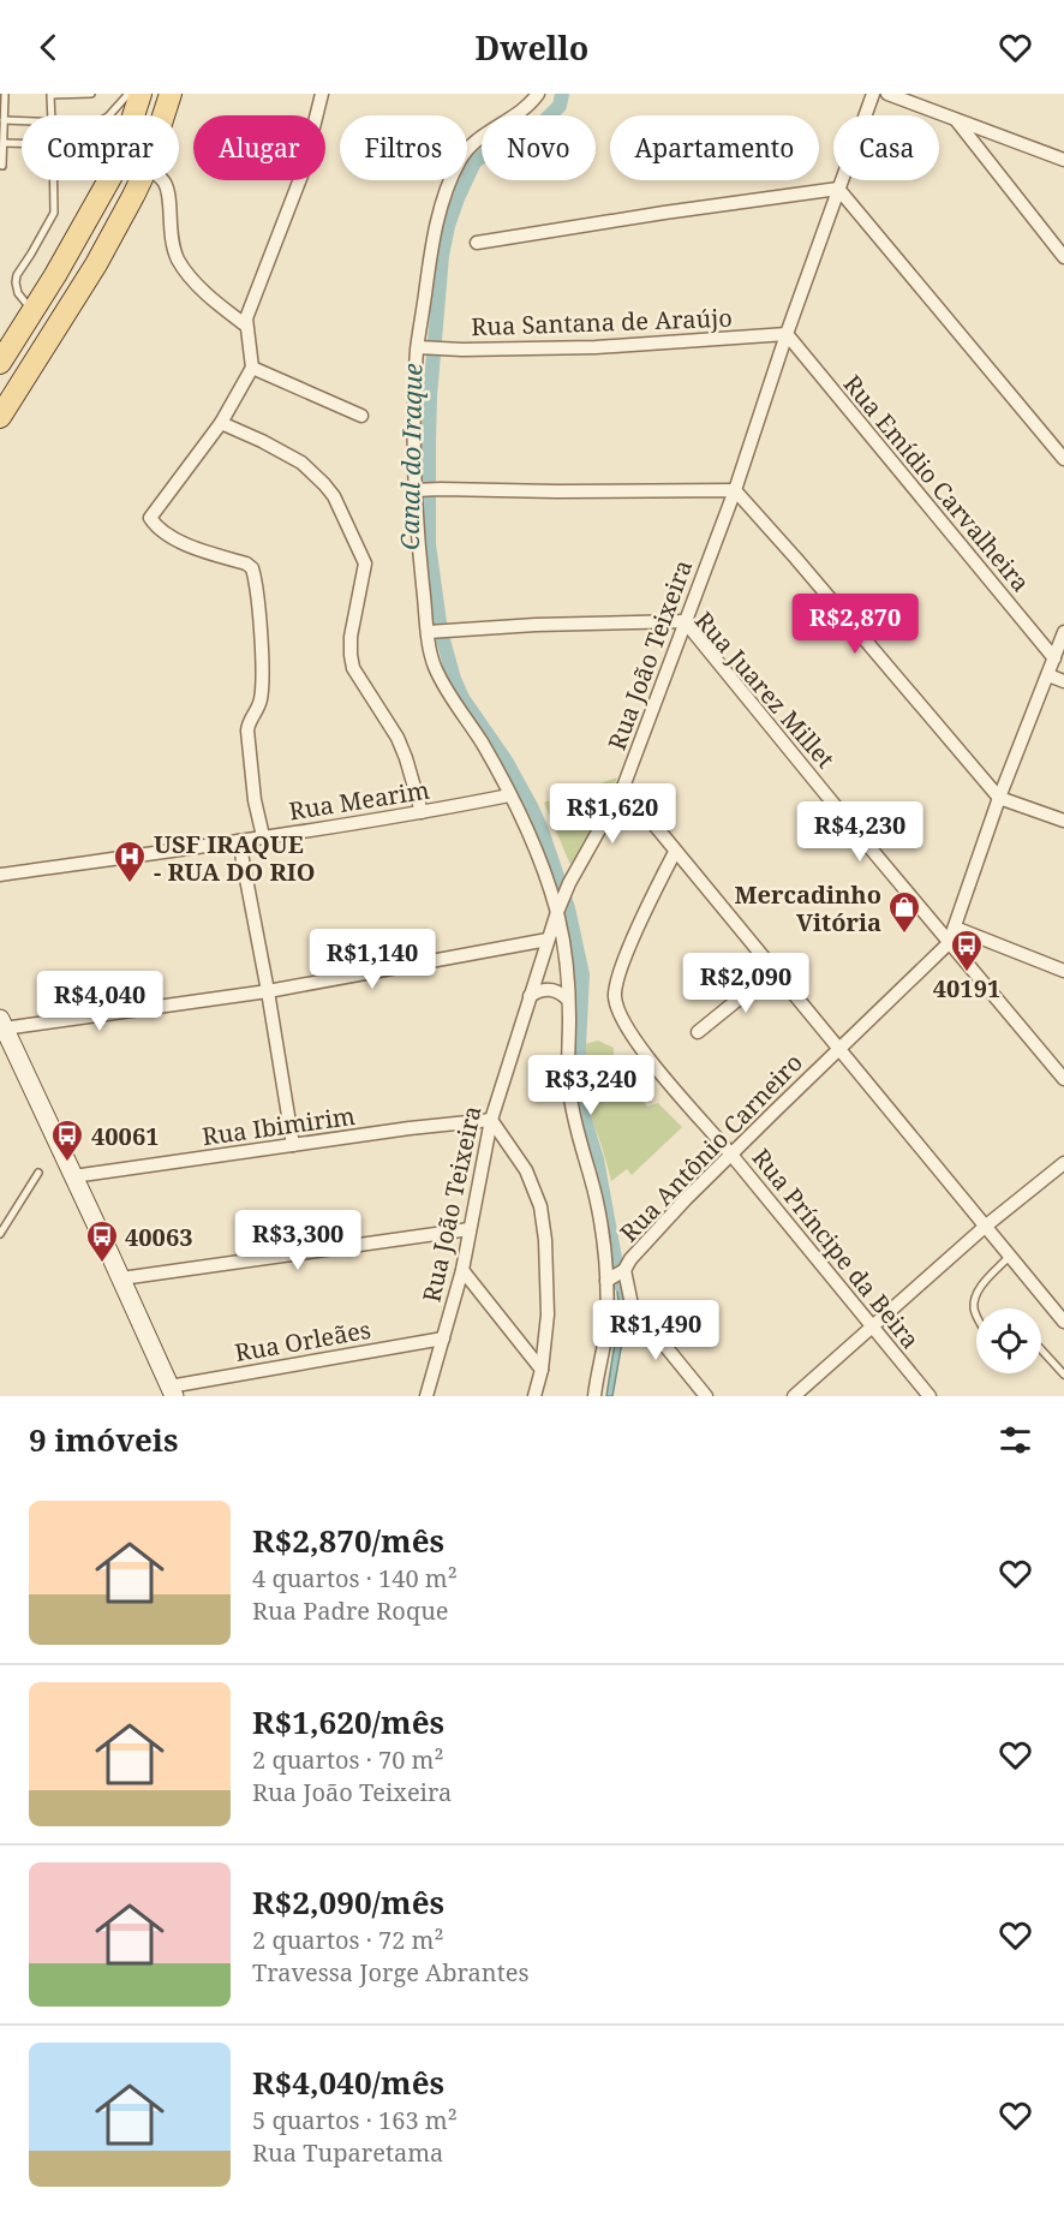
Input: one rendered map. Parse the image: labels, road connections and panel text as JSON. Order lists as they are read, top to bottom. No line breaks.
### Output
{"streets":{"street":["Rua Santana de Araújo","Rua Emídio Carvalheira","Rua João Teixeira","Rua Juarez Millet","Rua Mearim","Rua Ibimirim","Rua Antônio Carneiro","Rua Príncipe da Beira","Rua Orleães"]},"crossings":[["Rua Santana de Araújo","Rua Emídio Carvalheira"],["Rua Santana de Araújo","Rua João Teixeira"],["Rua Emídio Carvalheira","Rua João Teixeira"],["Rua Emídio Carvalheira","Rua Antônio Carneiro"],["Rua João Teixeira","Rua Juarez Millet"],["Rua João Teixeira","Rua Ibimirim"],["Rua João Teixeira","Rua Orleães"],["Rua Juarez Millet","Rua Antônio Carneiro"],["Rua Antônio Carneiro","Rua Príncipe da Beira"]],"water":["Canal do Iraque"],"places":{"hospital":["USF IRAQUE - RUA DO RIO"],"shop":["Mercadinho Vitória"],"bus stop":["40191","40061","40063"]},"page":{"header":"Dwello","chip":["Comprar","Alugar","Filtros","Novo","Apartamento","Casa"],"price":["R$2,870","R$1,620","R$4,230","R$1,140","R$2,090","R$4,040","R$3,240","R$3,300","R$1,490"],"heading":"9 imóveis","list":[{"name":"R$2,870/mês","note":"4 quartos · 140 m² · Rua Padre Roque"},{"name":"R$1,620/mês","note":"2 quartos · 70 m² · Rua João Teixeira"},{"name":"R$2,090/mês","note":"2 quartos · 72 m² · Travessa Jorge Abrantes"},{"name":"R$4,040/mês","note":"5 quartos · 163 m² · Rua Tuparetama"}]}}
